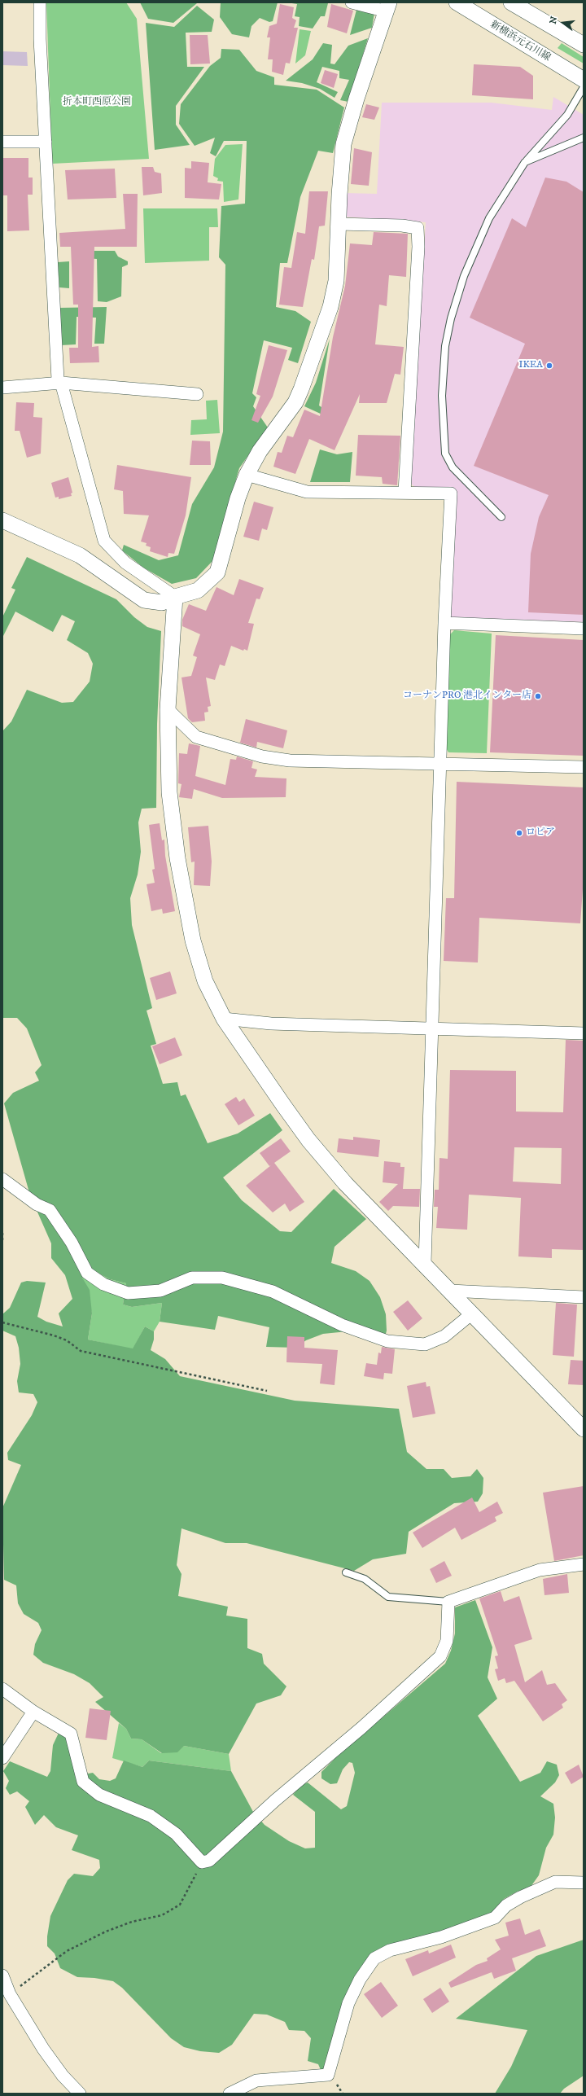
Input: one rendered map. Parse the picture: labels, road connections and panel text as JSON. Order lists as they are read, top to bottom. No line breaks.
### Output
{"streets":{"street":["新横浜元石川線"]},"parks":["折本町西原公園"],"places":["IKEA","コーナンPRO 港北インター店","ロピア"],"north":"left"}
